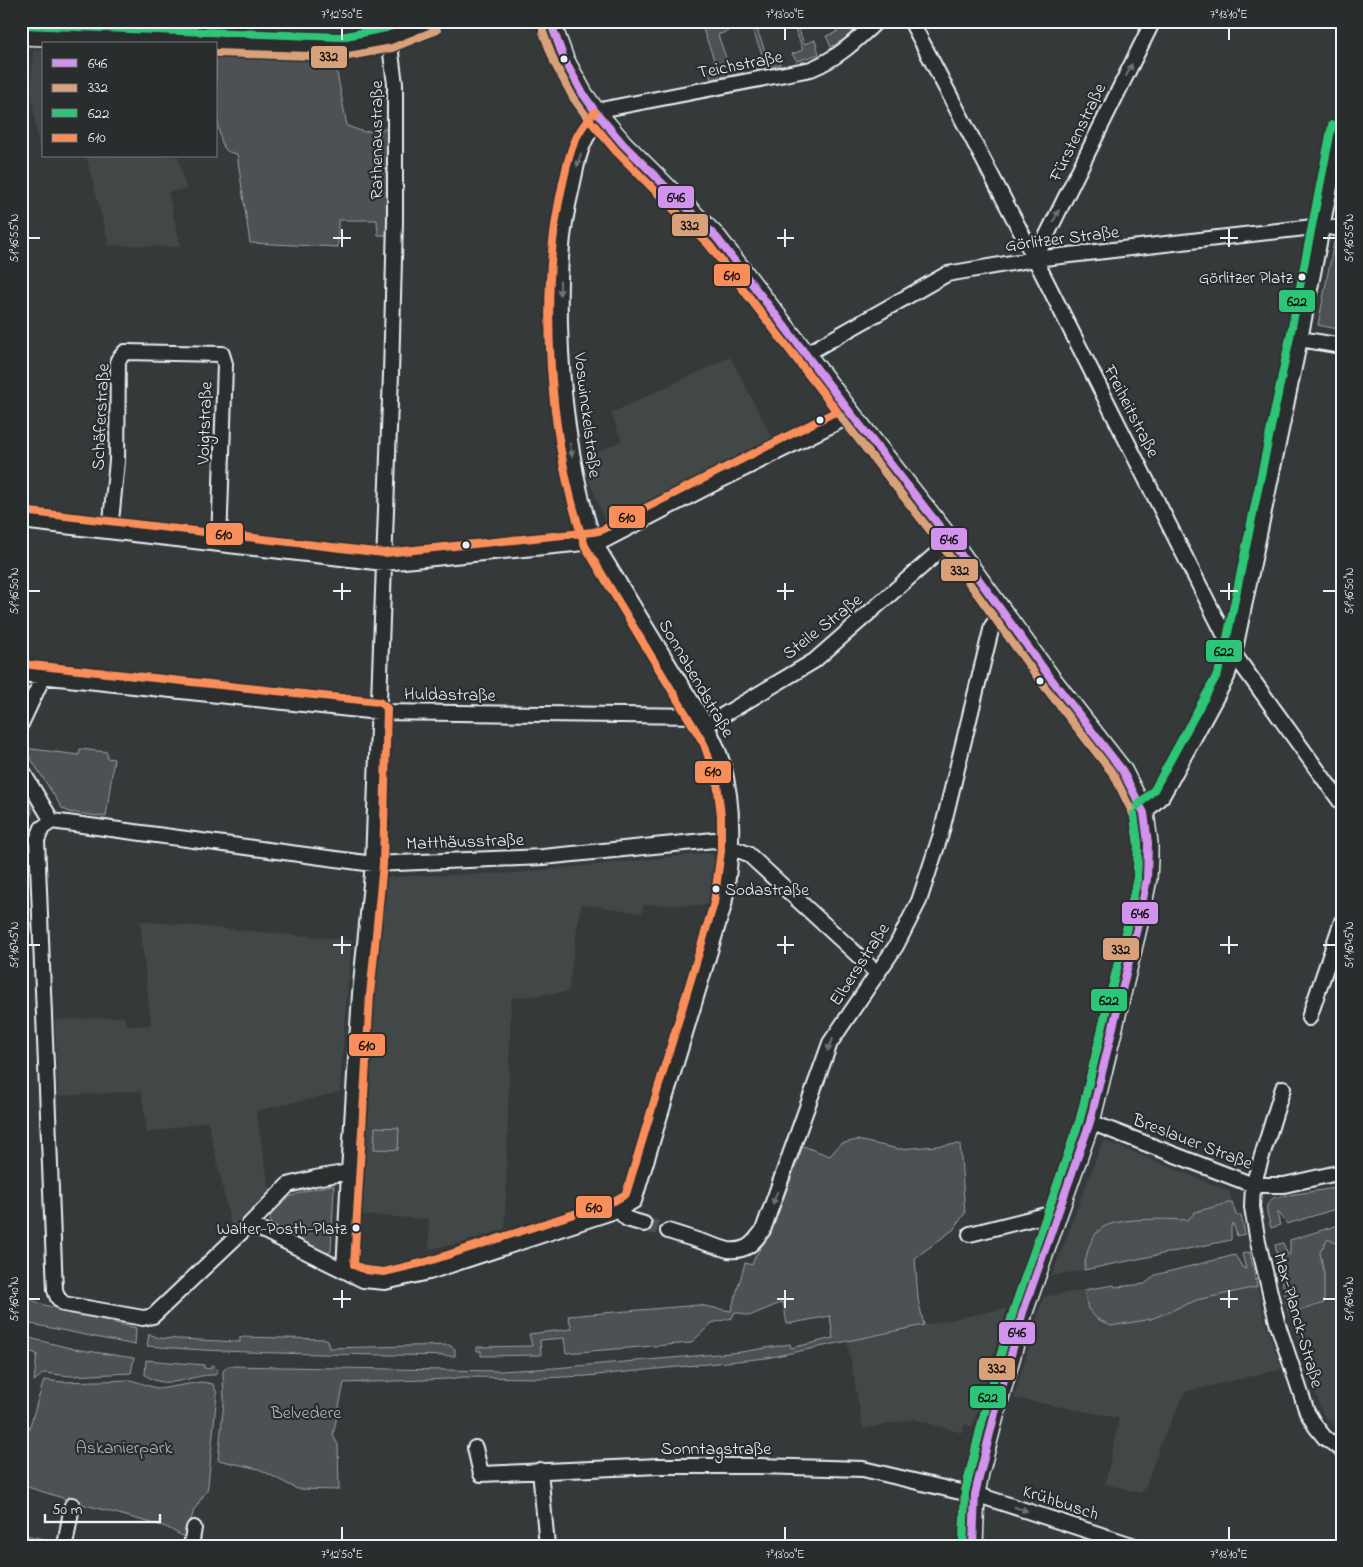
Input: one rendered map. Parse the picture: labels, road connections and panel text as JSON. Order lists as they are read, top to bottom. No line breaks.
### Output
{"streets":{"street":["Teichstraße","Fürstenstraße","Rathenaustraße","Görlitzer Straße","Freiheitstraße","Voswinckelstraße","Schäferstraße","Voigtstraße","Steile Straße","Sonnabendstraße","Huldastraße","Matthäusstraße","Elbersstraße","Breslauer Straße","Max-Planck-Straße","Sonntagstraße","Krühbusch"]},"crossings":[["Teichstraße","Voswinckelstraße"],["Fürstenstraße","Görlitzer Straße"],["Fürstenstraße","Freiheitstraße"],["Rathenaustraße","Huldastraße"],["Rathenaustraße","Matthäusstraße"],["Görlitzer Straße","Freiheitstraße"],["Voswinckelstraße","Sonnabendstraße"],["Schäferstraße","Voigtstraße"],["Steile Straße","Sonnabendstraße"],["Steile Straße","Huldastraße"],["Sonnabendstraße","Huldastraße"],["Sonnabendstraße","Matthäusstraße"],["Breslauer Straße","Max-Planck-Straße"],["Sonntagstraße","Krühbusch"]],"one_way":["Fürstenstraße","Voswinckelstraße","Elbersstraße","Krühbusch"],"parks":["Belvedere","Askanierpark"],"places":["Görlitzer Platz","Sodastraße","Walter-Posth-Platz"],"lines":["transit line 646","transit line 332","transit line 622","transit line 610"],"legend":["646","332","622","610"],"scale_bar":"50 m","coordinates":["7°12'50\"E","7°13'00\"E","7°13'10\"E","51°16'55\"N","51°16'50\"N","51°16'45\"N","51°16'40\"N"]}
